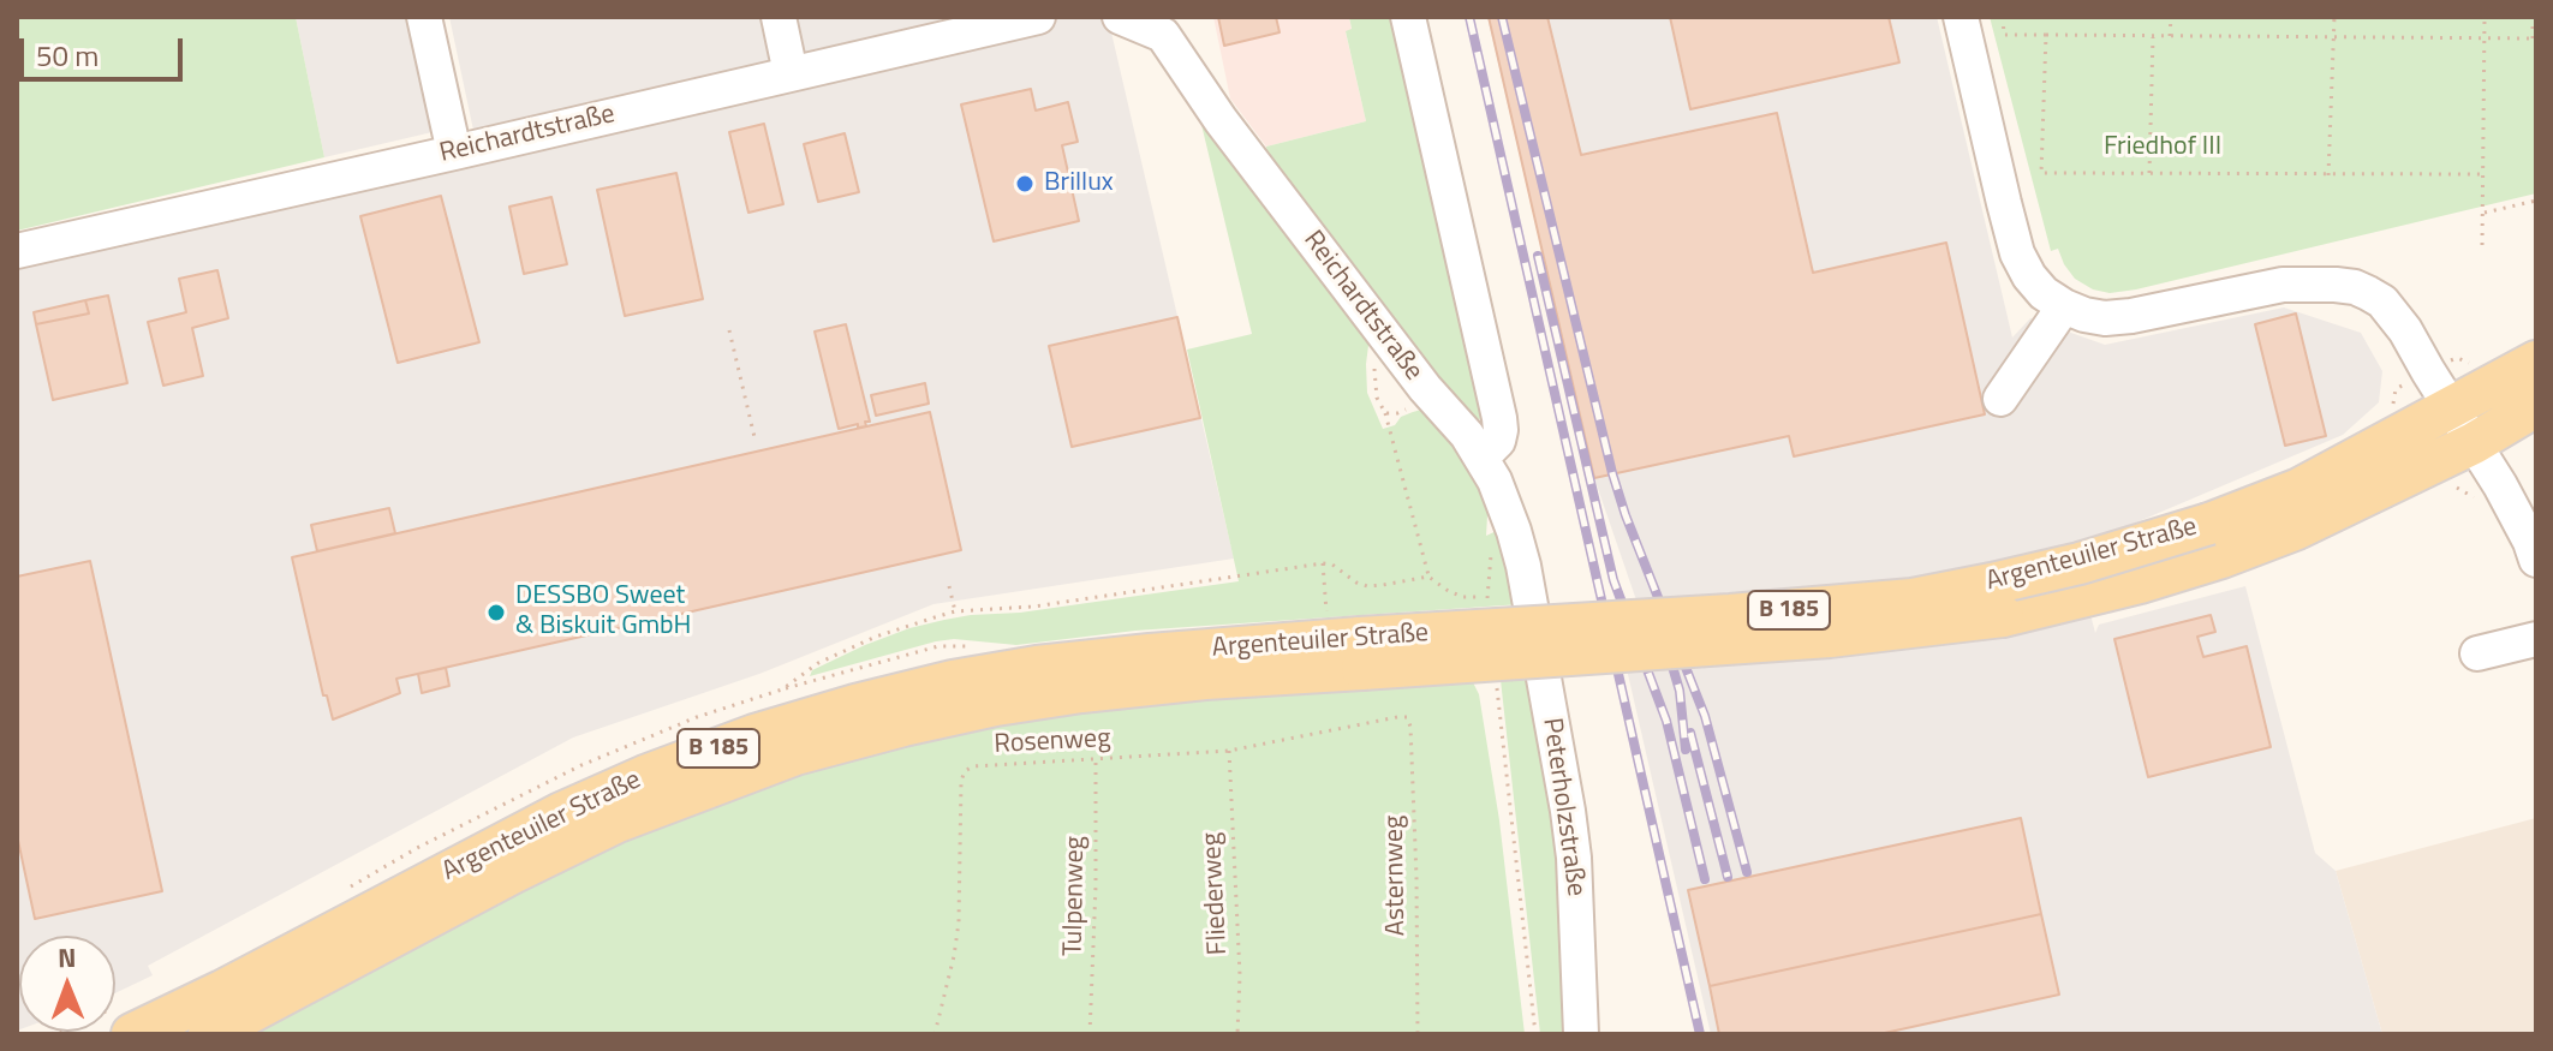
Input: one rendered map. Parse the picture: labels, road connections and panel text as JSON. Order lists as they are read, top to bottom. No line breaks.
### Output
{"streets":{"main road":["Argenteuiler Straße","B 185"],"street":["Reichardtstraße","Peterholzstraße"],"path":["Rosenweg","Asternweg","Fliederweg","Tulpenweg"]},"crossings":[["Reichardtstraße","Peterholzstraße"],["Rosenweg","Asternweg"],["Rosenweg","Fliederweg"],["Rosenweg","Tulpenweg"]],"parks":["Friedhof III"],"places":["Brillux","DESSBO Sweet & Biskuit GmbH"],"scale_bar":"50 m","north":"top"}
